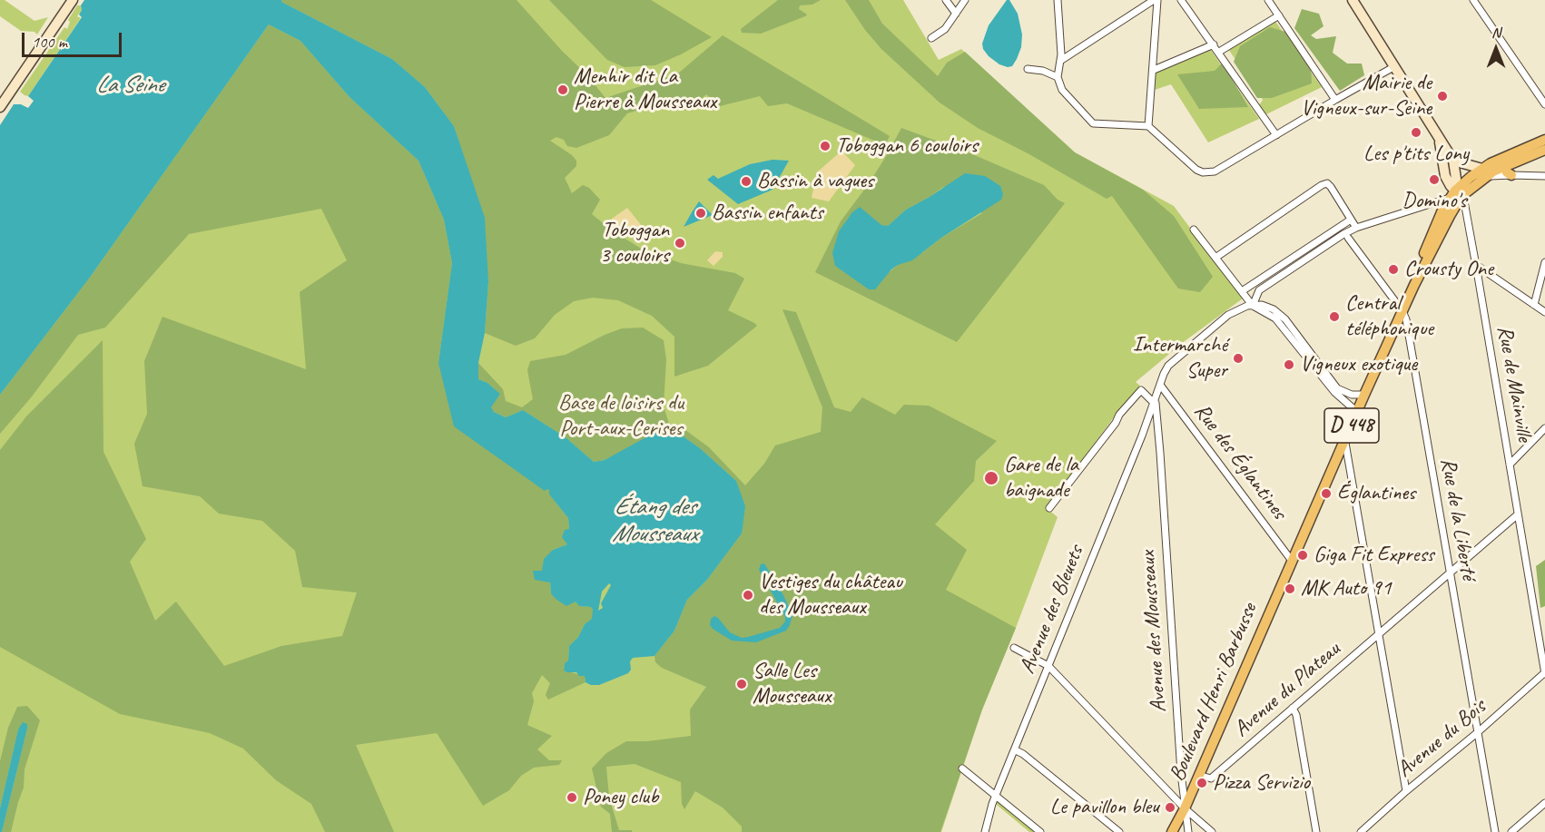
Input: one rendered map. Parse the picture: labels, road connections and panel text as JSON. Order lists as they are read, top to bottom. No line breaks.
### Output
{"streets":{"main road":["D 448","Boulevard Henri Barbusse"],"street":["Rue de Mainville","Rue des Églantines","Rue de la Liberté","Avenue des Bleuets","Avenue des Mousseaux","Avenue du Plateau","Avenue du Bois"]},"crossings":[["Rue de Mainville","D 448"],["Rue de Mainville","Avenue du Plateau"],["Rue de Mainville","Avenue du Bois"],["D 448","Rue des Églantines"],["D 448","Rue de la Liberté"],["D 448","Boulevard Henri Barbusse"],["Rue des Églantines","Avenue des Bleuets"],["Rue des Églantines","Boulevard Henri Barbusse"],["Rue de la Liberté","Avenue du Plateau"],["Rue de la Liberté","Avenue du Bois"],["Avenue des Bleuets","Avenue des Mousseaux"],["Avenue des Mousseaux","Boulevard Henri Barbusse"],["Avenue du Plateau","Boulevard Henri Barbusse"]],"water":["La Seine","Étang des Mousseaux"],"parks":["Base de loisirs du Port-aux-Cerises"],"places":["Menhir dit La Pierre à Mousseaux","Mairie de Vigneux-sur-Seine","Les p'tits Lony","Toboggan 6 couloirs","Domino's","Bassin à vagues","Bassin enfants","Toboggan 3 couloirs","Crousty One","Central téléphonique","Intermarché Super","Vigneux exotique","Gare de la baignade","Églantines","Giga Fit Express","MK Auto 91","Vestiges du château des Mousseaux","Salle Les Mousseaux","Pizza Servizio","Poney club","Le pavillon bleu"],"scale_bar":"100 m","north":"top"}
